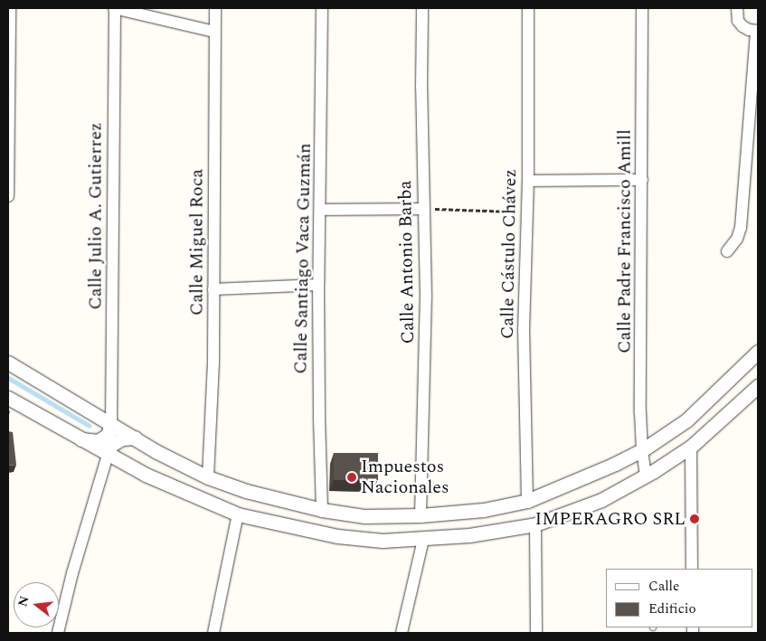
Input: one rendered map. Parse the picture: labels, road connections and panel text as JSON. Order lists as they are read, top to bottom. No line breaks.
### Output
{"streets":{"street":["Calle Julio A. Gutierrez","Calle Padre Francisco Amill","Calle Miguel Roca","Calle Cástulo Chávez","Calle Santiago Vaca Guzmán","Calle Antonio Barba"]},"places":["Impuestos Nacionales","IMPERAGRO SRL"],"legend":["Calle","Edificio"],"north":"left"}
